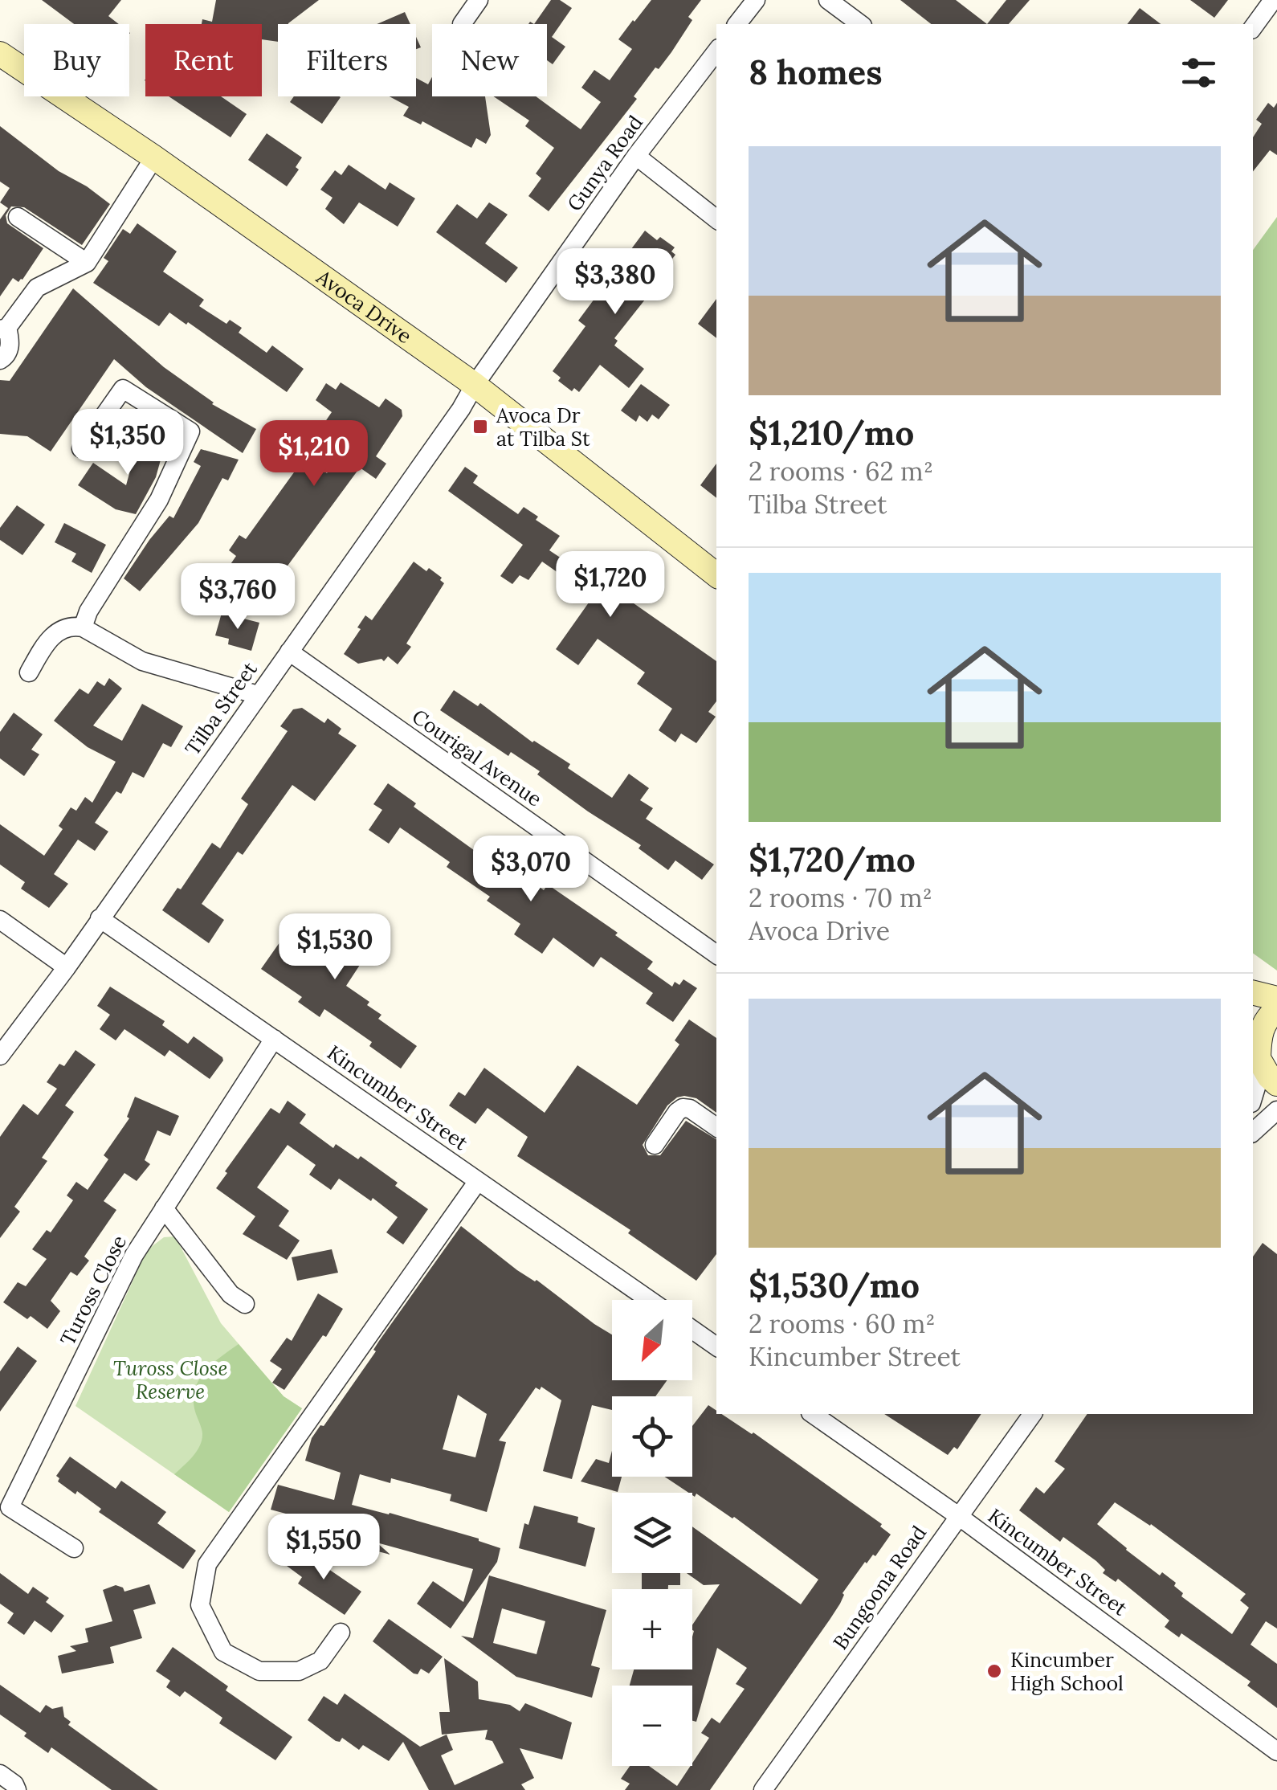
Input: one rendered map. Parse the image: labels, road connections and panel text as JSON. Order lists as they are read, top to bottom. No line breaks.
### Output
{"streets":{"main road":["Avoca Drive"],"street":["Gunya Road","Tilba Street","Courigal Avenue","Kincumber Street","Tuross Close","Bungoona Road"]},"crossings":[["Gunya Road","Avoca Drive"],["Gunya Road","Tilba Street"],["Avoca Drive","Tilba Street"],["Tilba Street","Courigal Avenue"],["Tilba Street","Kincumber Street"],["Kincumber Street","Tuross Close"],["Kincumber Street","Bungoona Road"]],"parks":["Tuross Close Reserve"],"places":{"transit":["Avoca Dr at Tilba St"],"other":["Kincumber High School"]},"north":"bottom left","page":{"chip":["Buy","Rent","Filters","New"],"heading":"8 homes","list":[{"name":"$1,210/mo","note":"2 rooms · 62 m² · Tilba Street"},{"name":"$1,720/mo","note":"2 rooms · 70 m² · Avoca Drive"},{"name":"$1,530/mo","note":"2 rooms · 60 m² · Kincumber Street"}],"price":["$3,380","$1,350","$1,210","$1,720","$3,760","$3,070","$1,530","$1,550"],"map_buttons":["+","−"]}}
